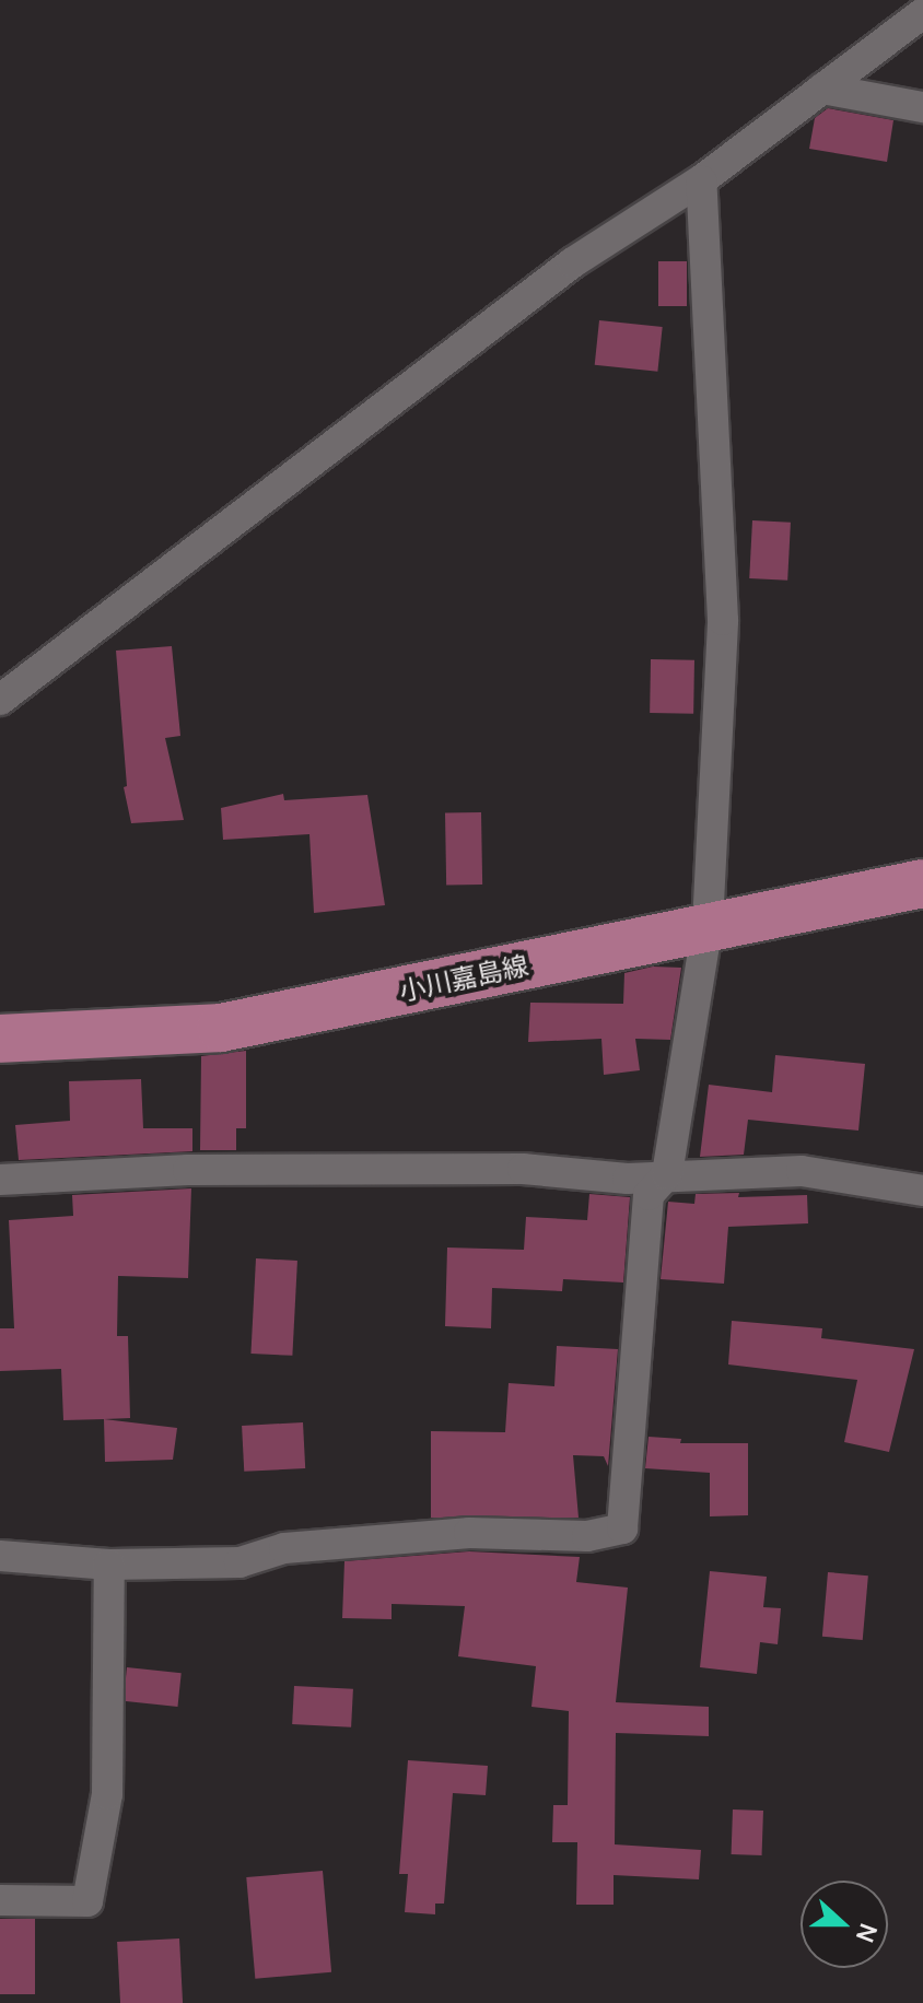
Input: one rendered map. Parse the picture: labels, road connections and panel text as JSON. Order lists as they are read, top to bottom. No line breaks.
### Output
{"streets":{"main road":["小川嘉島線"]},"north":"right"}
